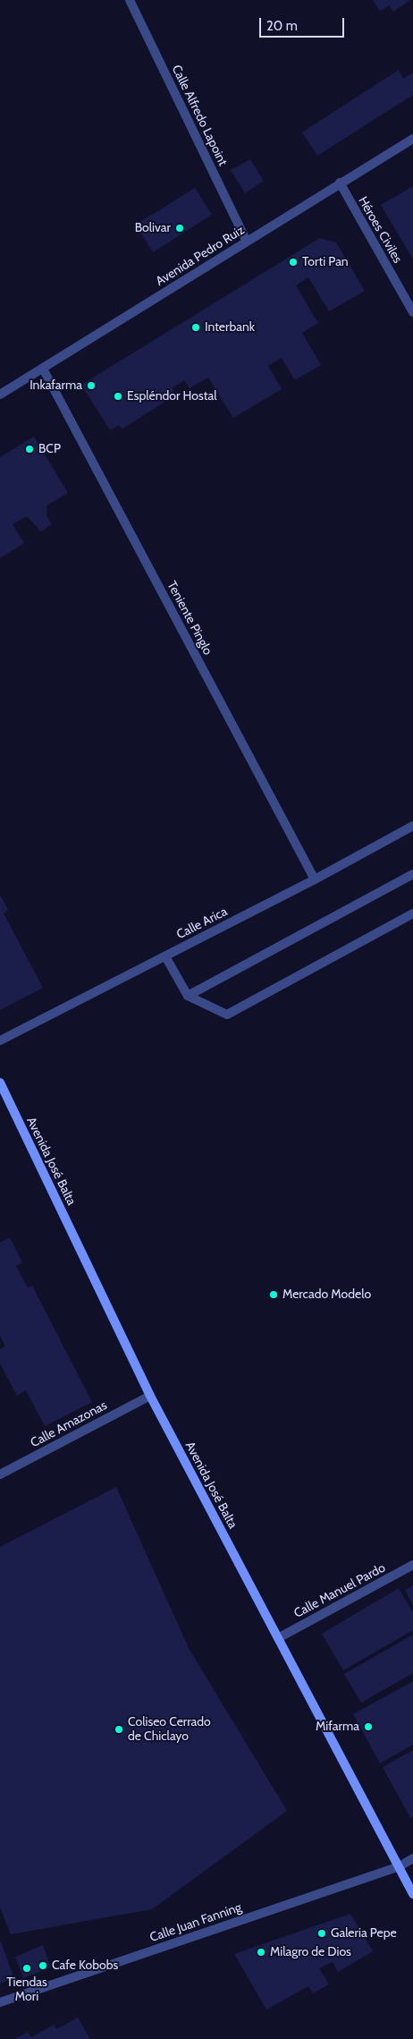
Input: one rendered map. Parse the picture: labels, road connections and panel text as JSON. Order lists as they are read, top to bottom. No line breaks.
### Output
{"streets":{"main road":["Avenida José Balta"],"street":["Calle Alfredo Lapoint","Héroes Civiles","Avenida Pedro Ruiz","Teniente Pinglo","Calle Arica","Calle Amazonas","Calle Manuel Pardo","Calle Juan Fanning"]},"crossings":[["Calle Alfredo Lapoint","Avenida Pedro Ruiz"],["Héroes Civiles","Avenida Pedro Ruiz"],["Avenida Pedro Ruiz","Teniente Pinglo"],["Teniente Pinglo","Calle Arica"],["Avenida José Balta","Calle Amazonas"],["Avenida José Balta","Calle Manuel Pardo"],["Avenida José Balta","Calle Juan Fanning"]],"places":["Bolivar","Torti Pan","Interbank","Inkafarma","Espléndor Hostal","BCP","Mercado Modelo","Mifarma","Coliseo Cerrado de Chiclayo","Galeria Pepe","Milagro de Dios","Cafe Kobobs","Tiendas Mori"],"scale_bar":"20 m"}
